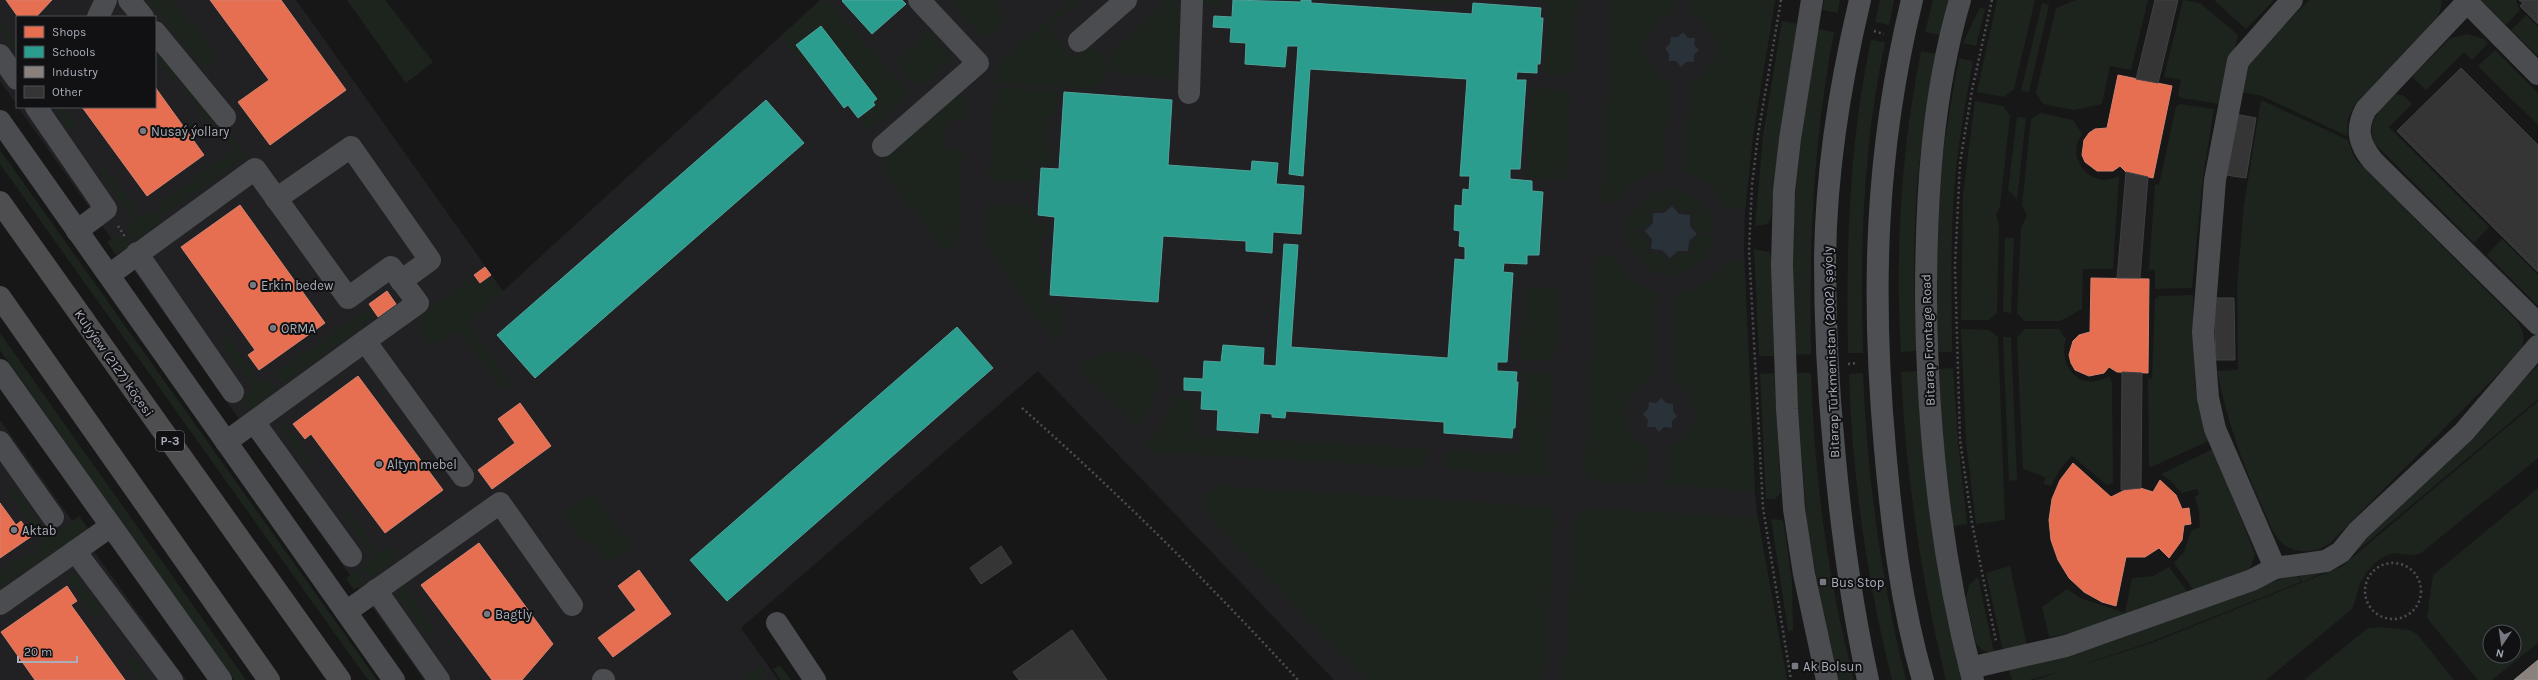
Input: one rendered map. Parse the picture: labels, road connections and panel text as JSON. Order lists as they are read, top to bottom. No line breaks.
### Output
{"streets":{"highway":["Kulyýew (2127) köçesi","P-3"],"main road":["Bitarap Türkmenistan (2002) şaýoly"],"street":["Bitarap Frontage Road"]},"places":{"other":["Nusaý ýollary","Erkin bedew","ORMA","Altyn mebel","Aktab","Bagtly"],"transit":["Bus Stop","Ak Bolsun"]},"legend":["Shops","Schools","Industry","Other"],"scale_bar":"20 m","north":"bottom"}
